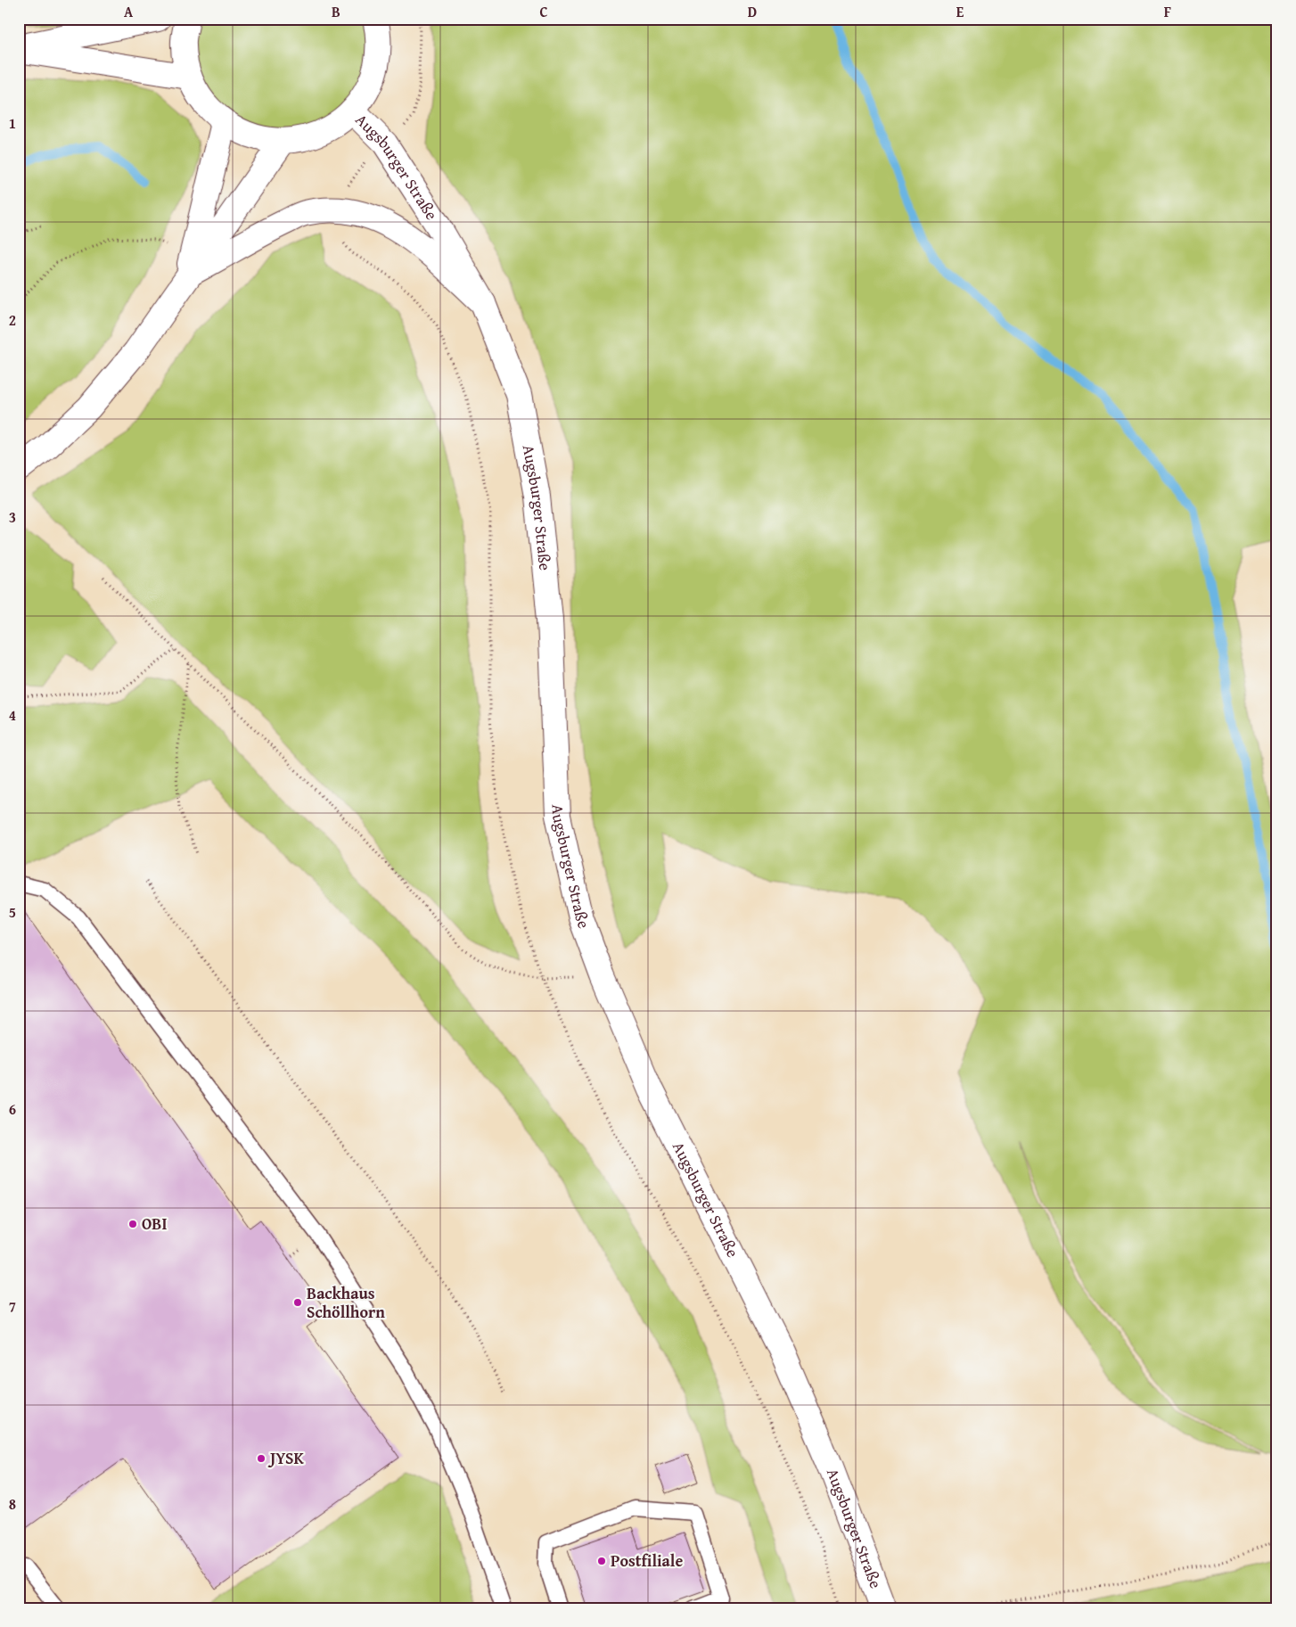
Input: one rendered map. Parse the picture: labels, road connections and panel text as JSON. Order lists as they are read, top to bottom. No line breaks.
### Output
{"streets":{"main road":["Augsburger Straße"]},"places":["OBI","Backhaus Schöllhorn","JYSK","Postfiliale"],"grid":{"columns":["A","B","C","D","E","F"],"rows":["1","2","3","4","5","6","7","8"]}}
